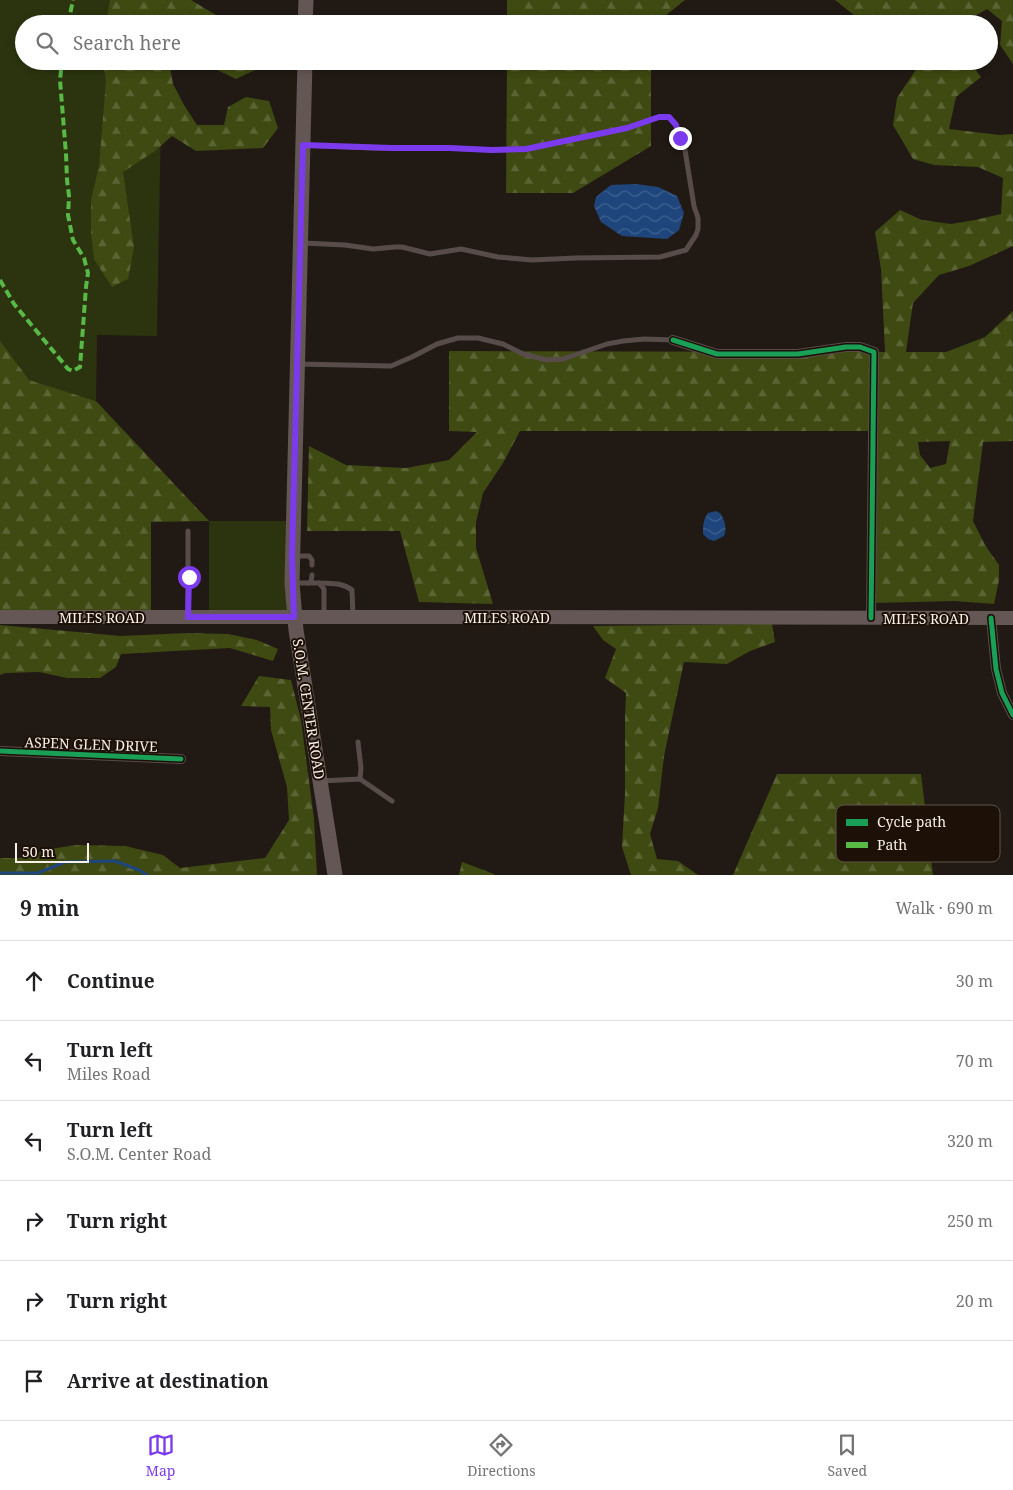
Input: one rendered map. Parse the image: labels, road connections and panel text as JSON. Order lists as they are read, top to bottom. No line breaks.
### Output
{"streets":{"main road":["MILES ROAD","S.O.M. CENTER ROAD"],"street":["ASPEN GLEN DRIVE"]},"crossings":[["MILES ROAD","S.O.M. CENTER ROAD"]],"legend":["Cycle path","Path"],"scale_bar":"50 m","page":{"search":"Search here","scale":"50 m","heading":["9 min","Walk · 690 m"],"list":[["Continue","30 m"],["Turn left","Miles Road","70 m"],["Turn left","S.O.M. Center Road","320 m"],["Turn right","250 m"],["Turn right","20 m"],"Arrive at destination"],"nav":["Map","Directions","Saved"]}}
